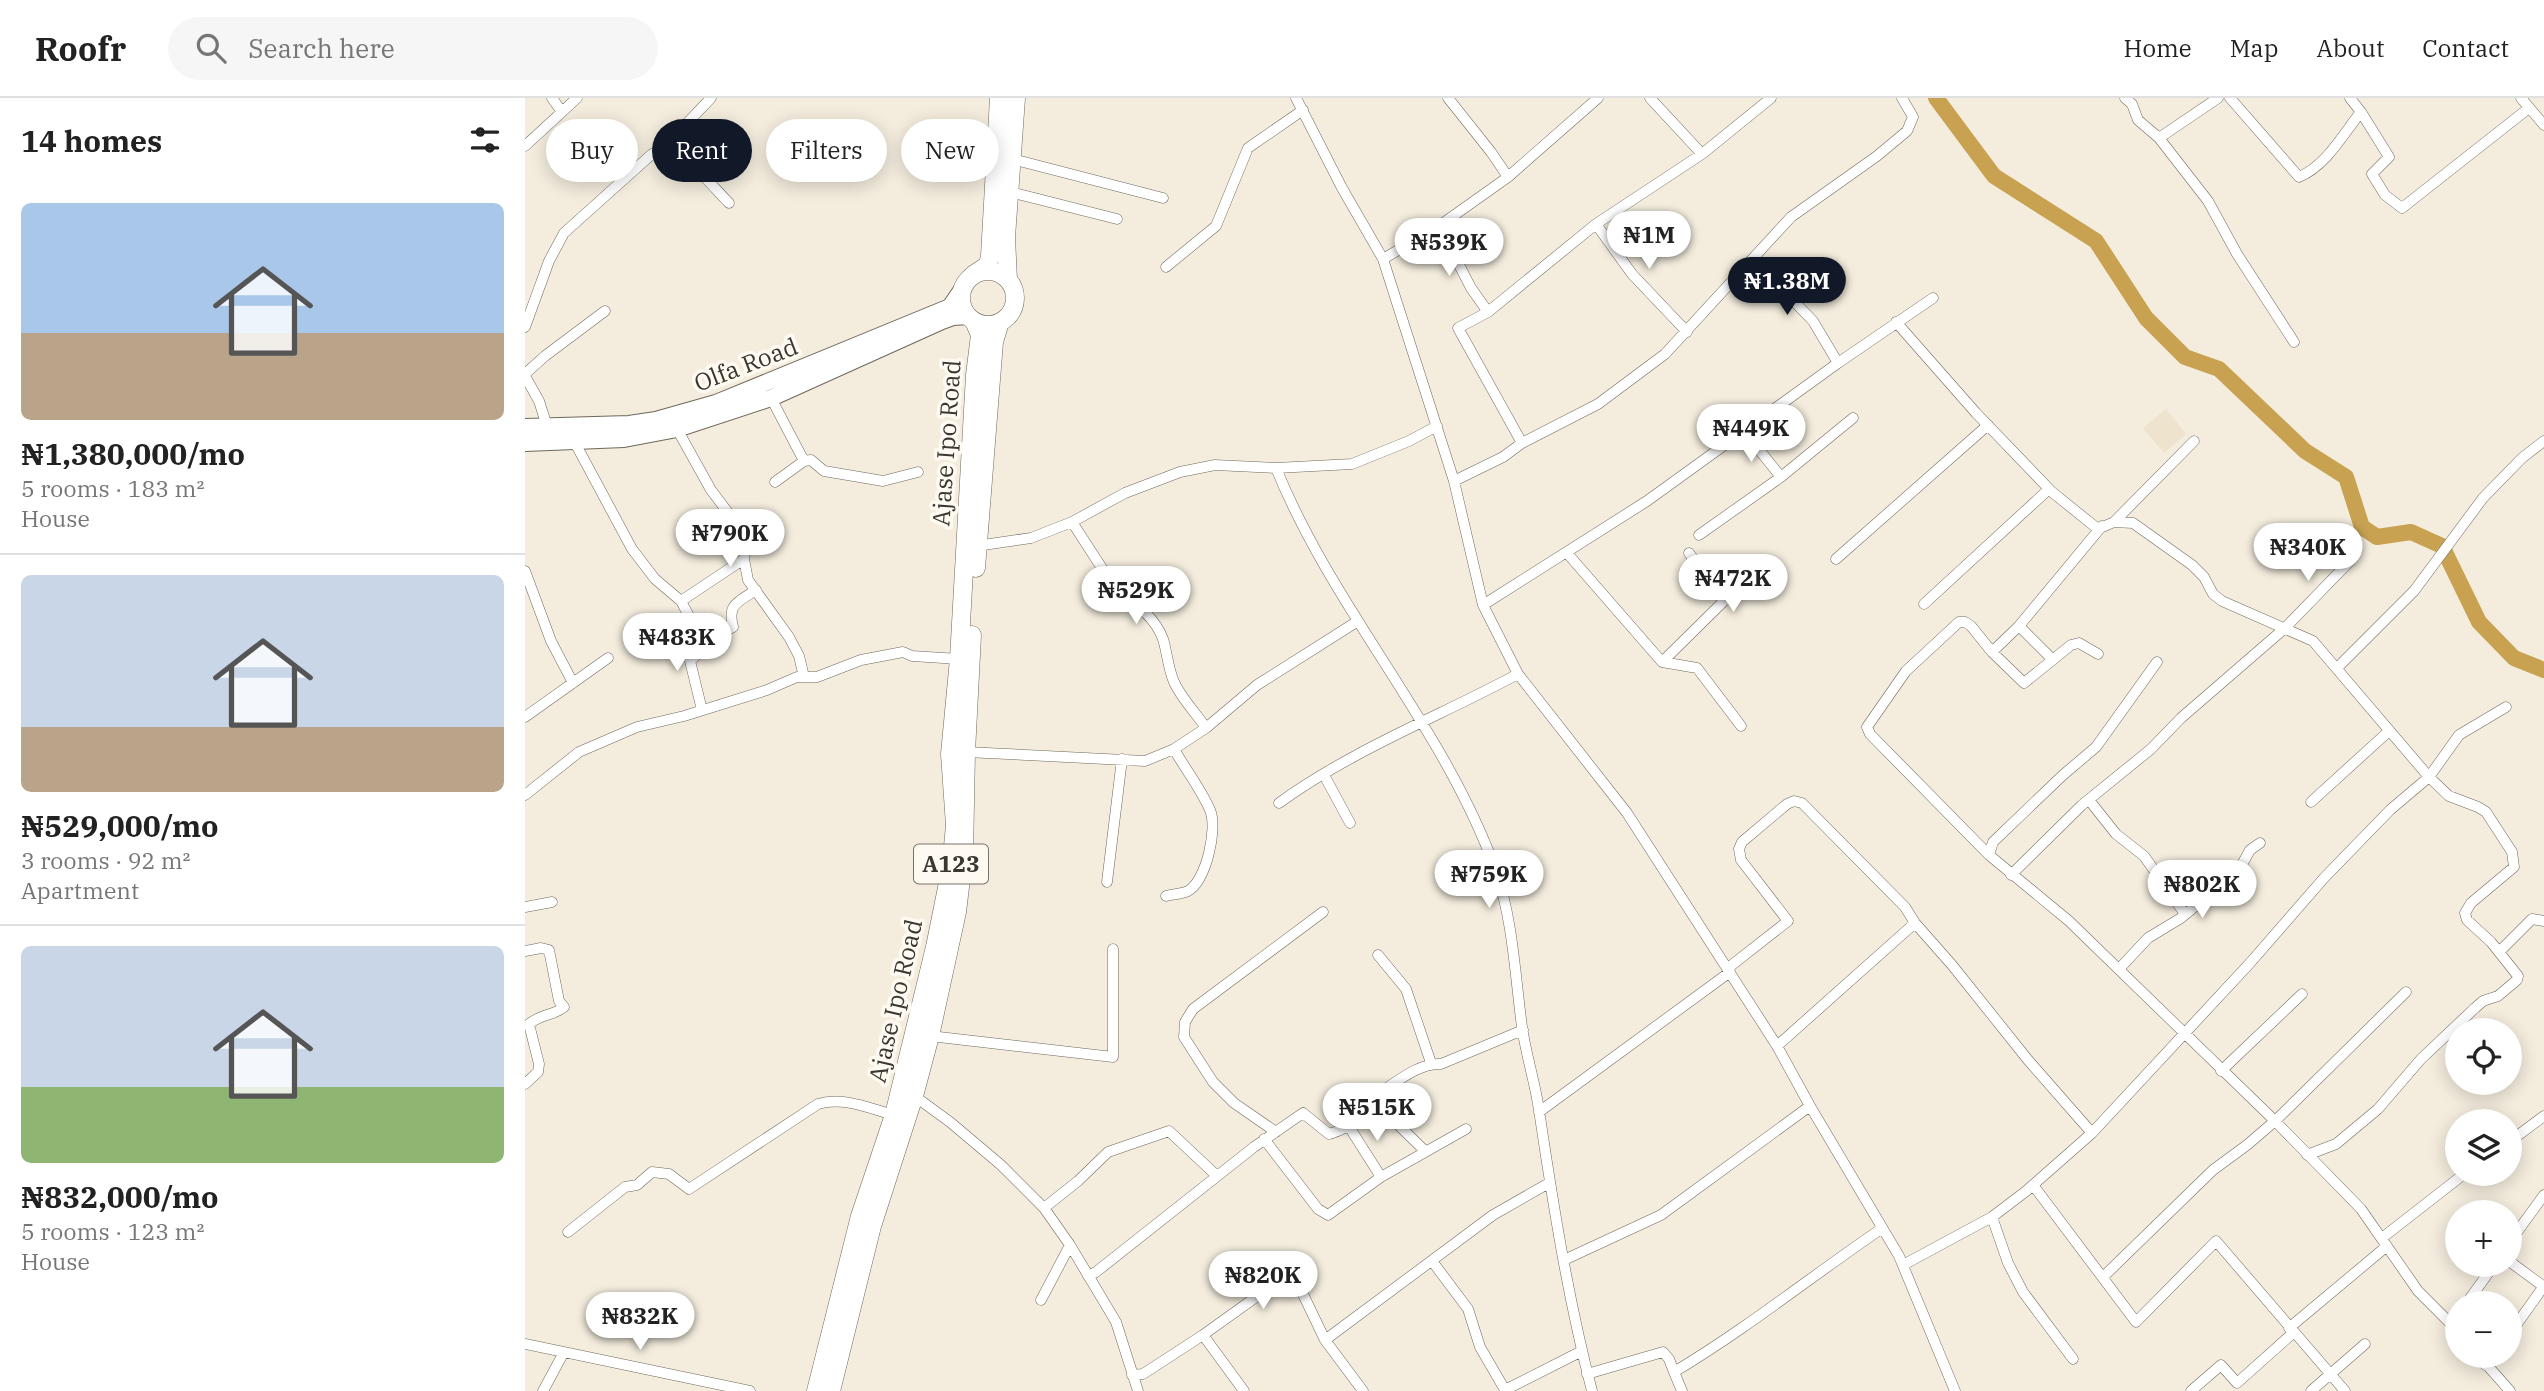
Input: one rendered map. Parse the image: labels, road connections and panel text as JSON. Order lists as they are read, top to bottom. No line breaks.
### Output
{"streets":{"highway":["Ajase Ipo Road","A123"],"main road":["Olfa Road"]},"crossings":[["Olfa Road","Ajase Ipo Road"],["Olfa Road","A123"],["Ajase Ipo Road","A123"]],"page":{"header":"Roofr","search":"Search here","nav":["Home","Map","About","Contact"],"heading":"14 homes","chip":["Buy","Rent","Filters","New"],"list":[{"name":"₦1,380,000/mo","note":"5 rooms · 183 m² · House"},{"name":"₦529,000/mo","note":"3 rooms · 92 m² · Apartment"},{"name":"₦832,000/mo","note":"5 rooms · 123 m² · House"}],"price":["₦1M","₦539K","₦1.38M","₦449K","₦790K","₦340K","₦472K","₦529K","₦483K","₦759K","₦802K","₦515K","₦820K","₦832K"],"map_buttons":["+","−"]}}
